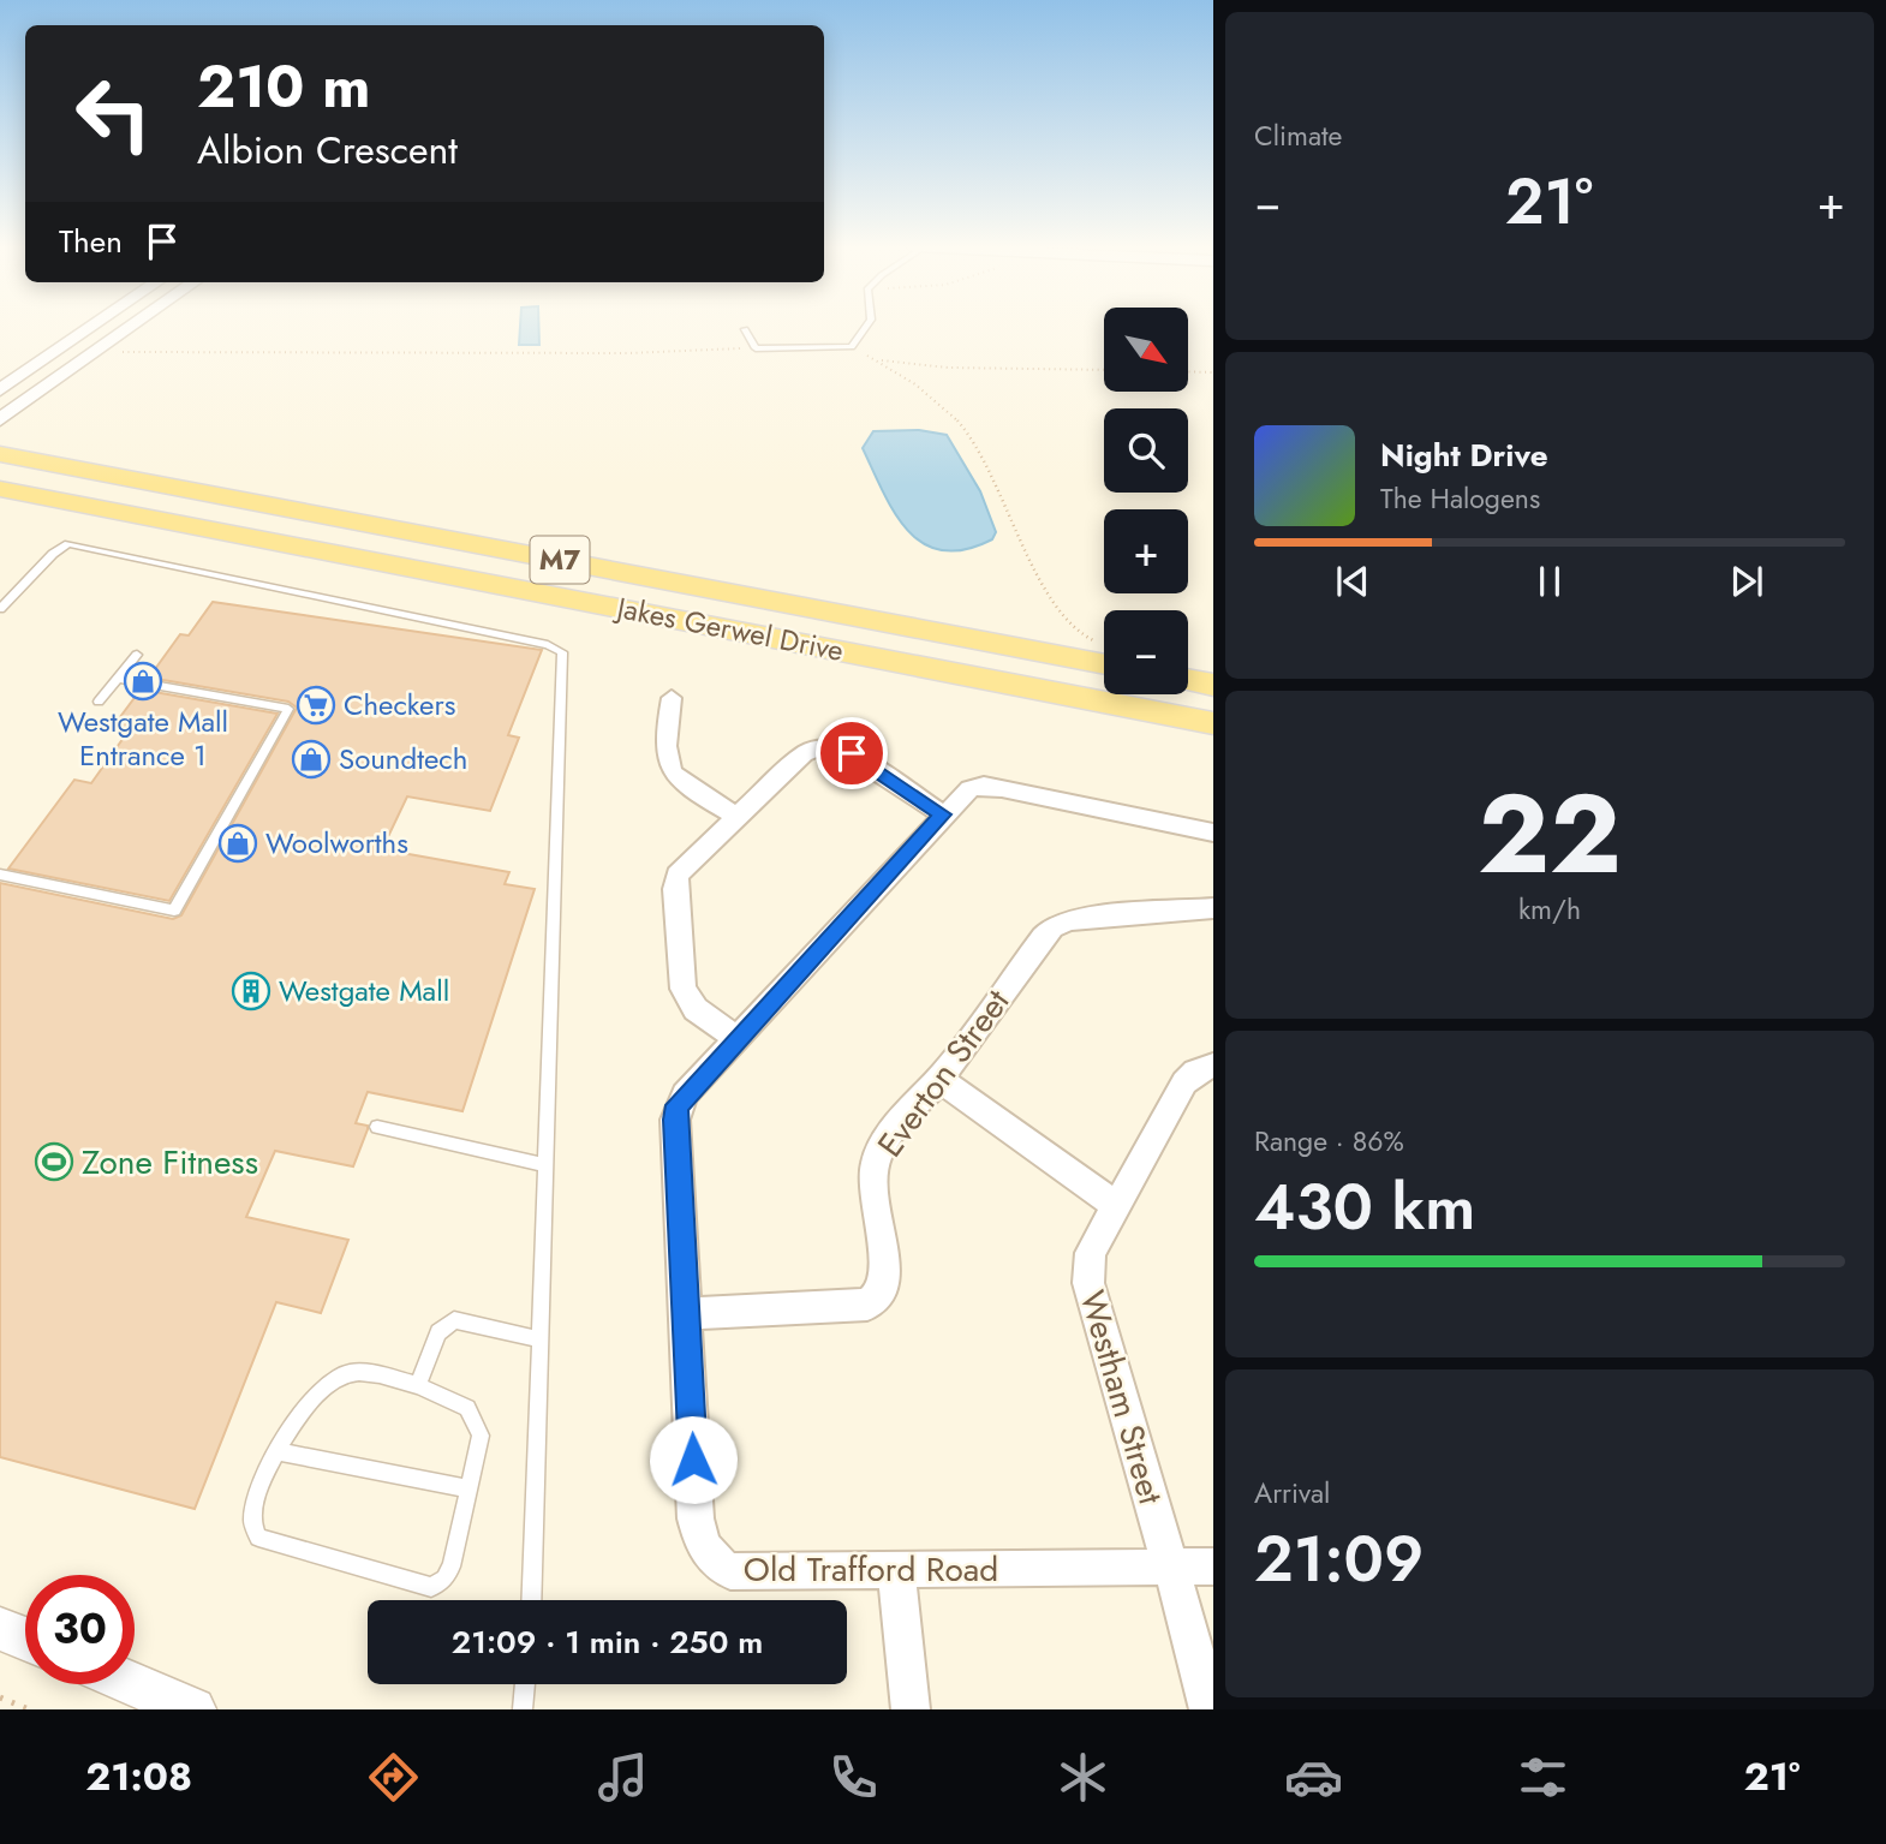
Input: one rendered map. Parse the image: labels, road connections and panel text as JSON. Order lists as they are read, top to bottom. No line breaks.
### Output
{"streets":{"main road":["M7","Jakes Gerwel Drive"],"street":["Everton Street","Westham Street","Old Trafford Road"]},"crossings":[["Everton Street","Old Trafford Road"],["Westham Street","Old Trafford Road"]],"places":{"shop":["Westgate Mall Entrance 1","Soundtech","Woolworths"],"supermarket":["Checkers"],"building":["Westgate Mall"],"sports":["Zone Fitness"]},"north":"bottom right","page":{"tile":["Climate",["22","km/h"],["Range · 86%","430 km"],["Arrival","21:09"]],"turn":["210 m","Albion Crescent"],"heat":["−","21°","+"],"then":"Then","map_buttons":["+","−"],"song":["Night Drive","The Halogens"],"limit":"30","trip":"21:09 · 1 min · 250 m","tabs":["21:08","21°"]}}
